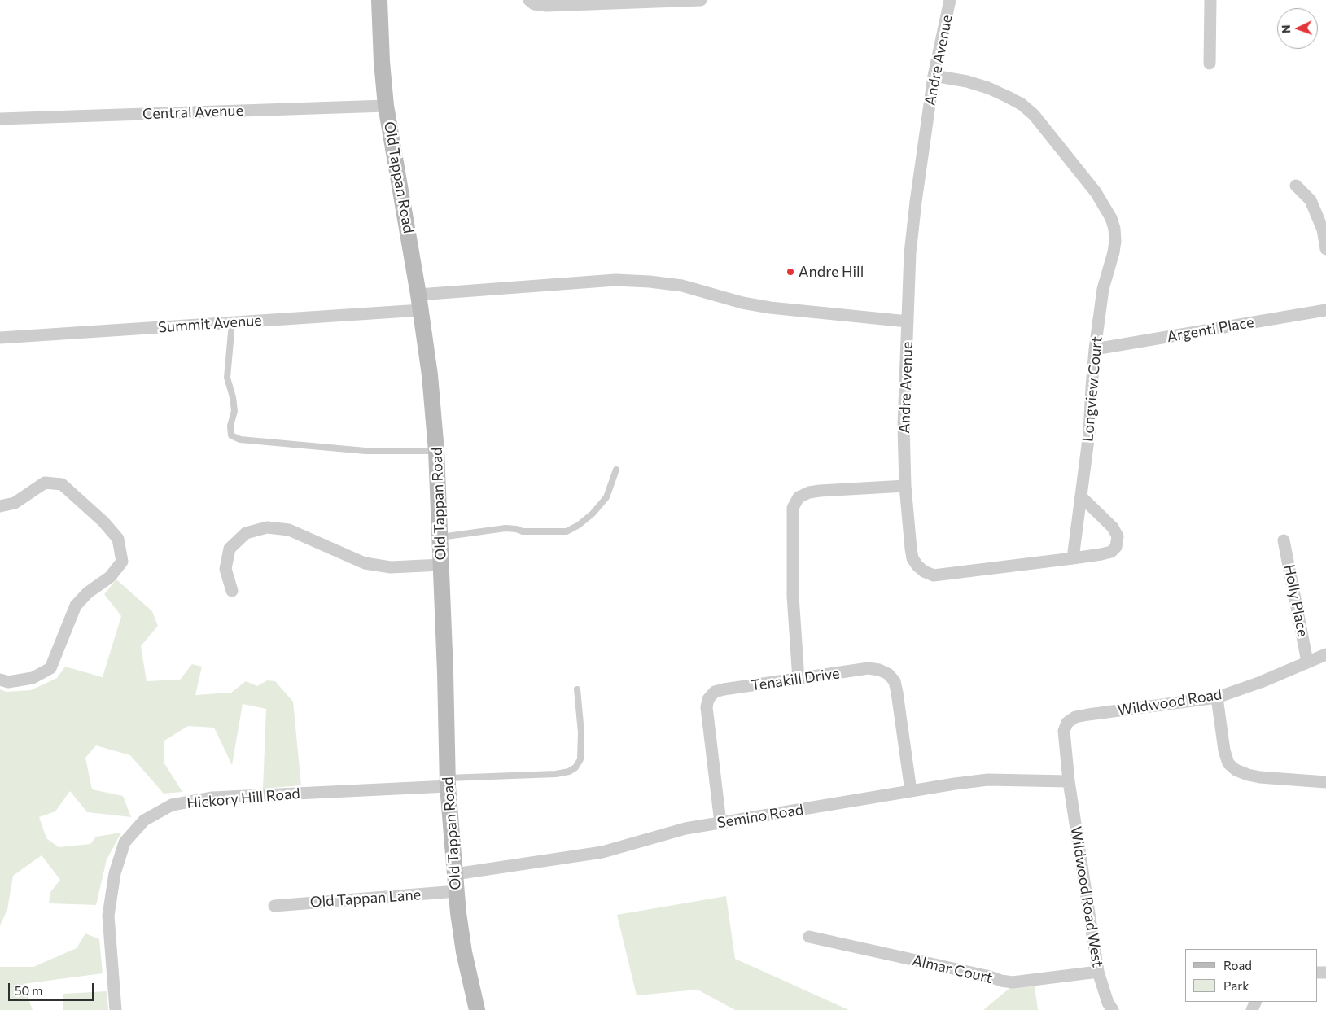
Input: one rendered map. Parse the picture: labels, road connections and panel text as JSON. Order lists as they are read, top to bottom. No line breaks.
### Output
{"streets":{"main road":["Old Tappan Road"],"street":["Andre Avenue","Central Avenue","Summit Avenue","Argenti Place","Longview Court","Holly Place","Tenakill Drive","Wildwood Road","Hickory Hill Road","Semino Road","Wildwood Road West","Old Tappan Lane","Almar Court"]},"crossings":[["Andre Avenue","Longview Court"],["Central Avenue","Old Tappan Road"],["Old Tappan Road","Summit Avenue"],["Old Tappan Road","Hickory Hill Road"],["Old Tappan Road","Semino Road"],["Old Tappan Road","Old Tappan Lane"],["Argenti Place","Longview Court"],["Holly Place","Wildwood Road"],["Tenakill Drive","Semino Road"],["Wildwood Road","Semino Road"],["Wildwood Road","Wildwood Road West"],["Semino Road","Wildwood Road West"],["Wildwood Road West","Almar Court"]],"places":["Andre Hill"],"legend":["Road","Park"],"scale_bar":"50 m","north":"left"}
